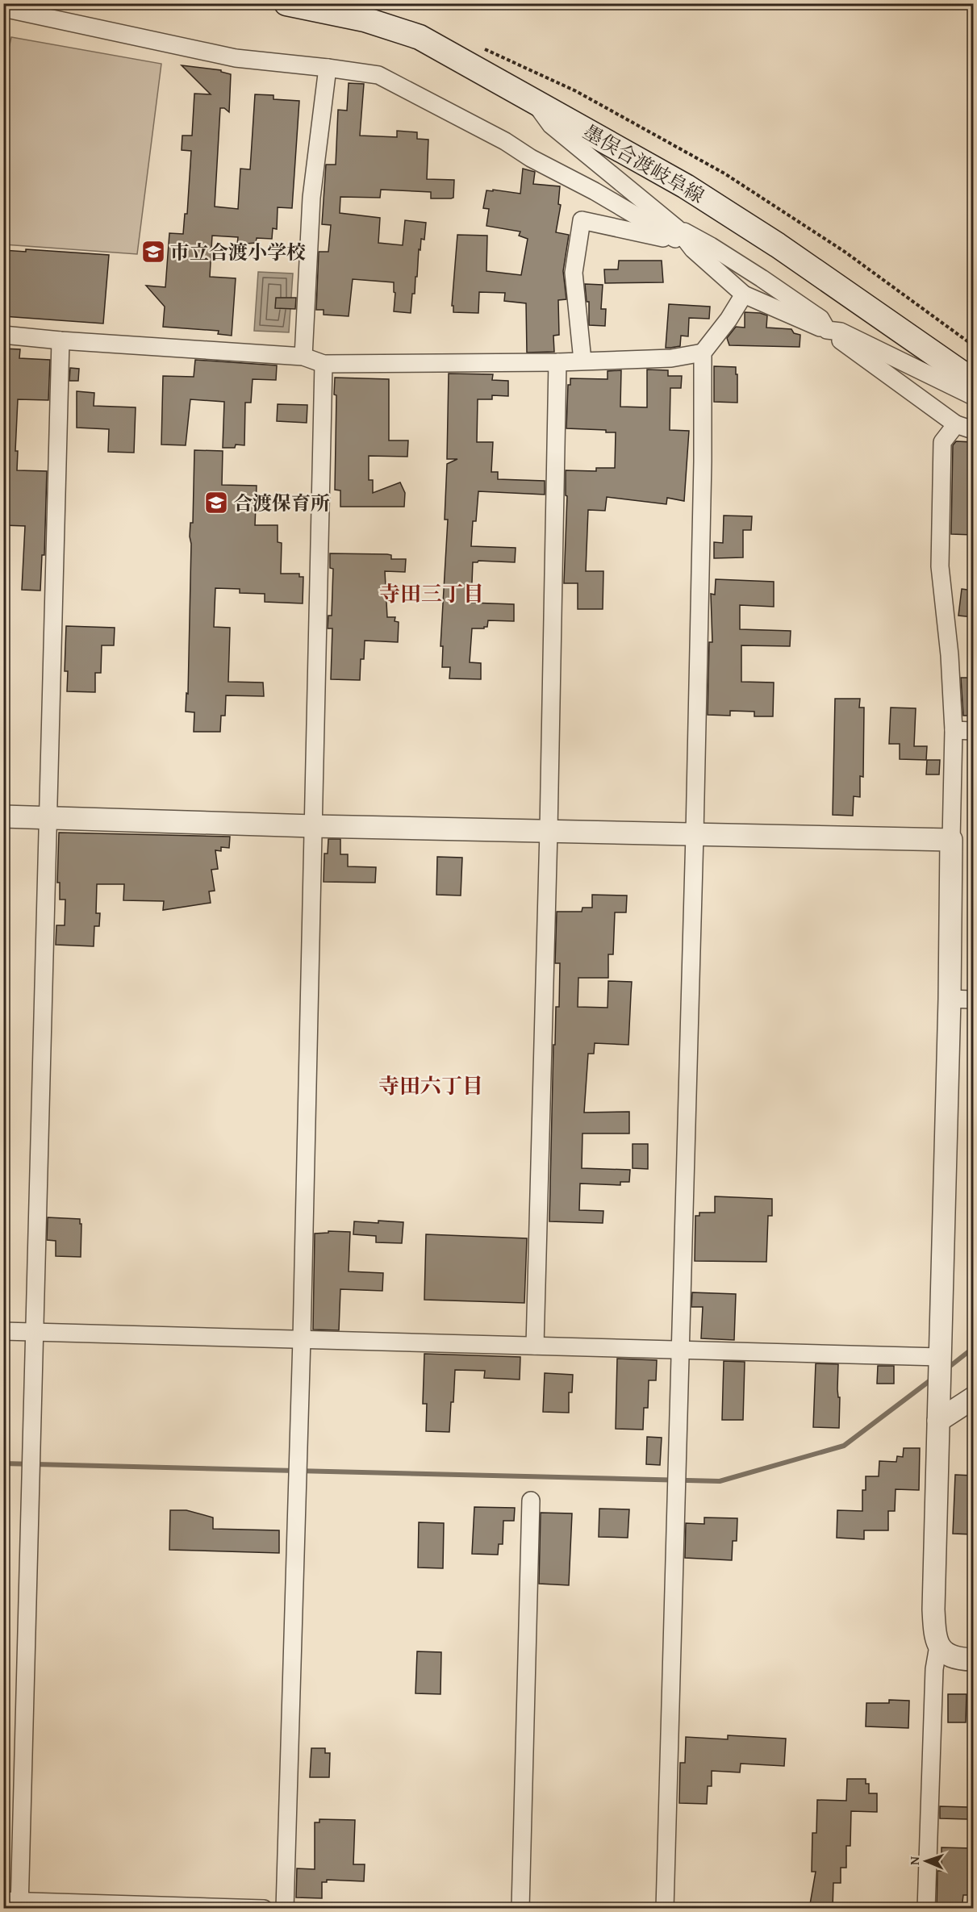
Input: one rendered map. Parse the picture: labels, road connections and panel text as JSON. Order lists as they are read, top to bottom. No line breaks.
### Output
{"streets":{"main road":["墨俣合渡岐阜線"]},"districts":["寺田三丁目","寺田六丁目"],"places":{"school or university":["市立合渡小学校","合渡保育所"]},"north":"left"}
